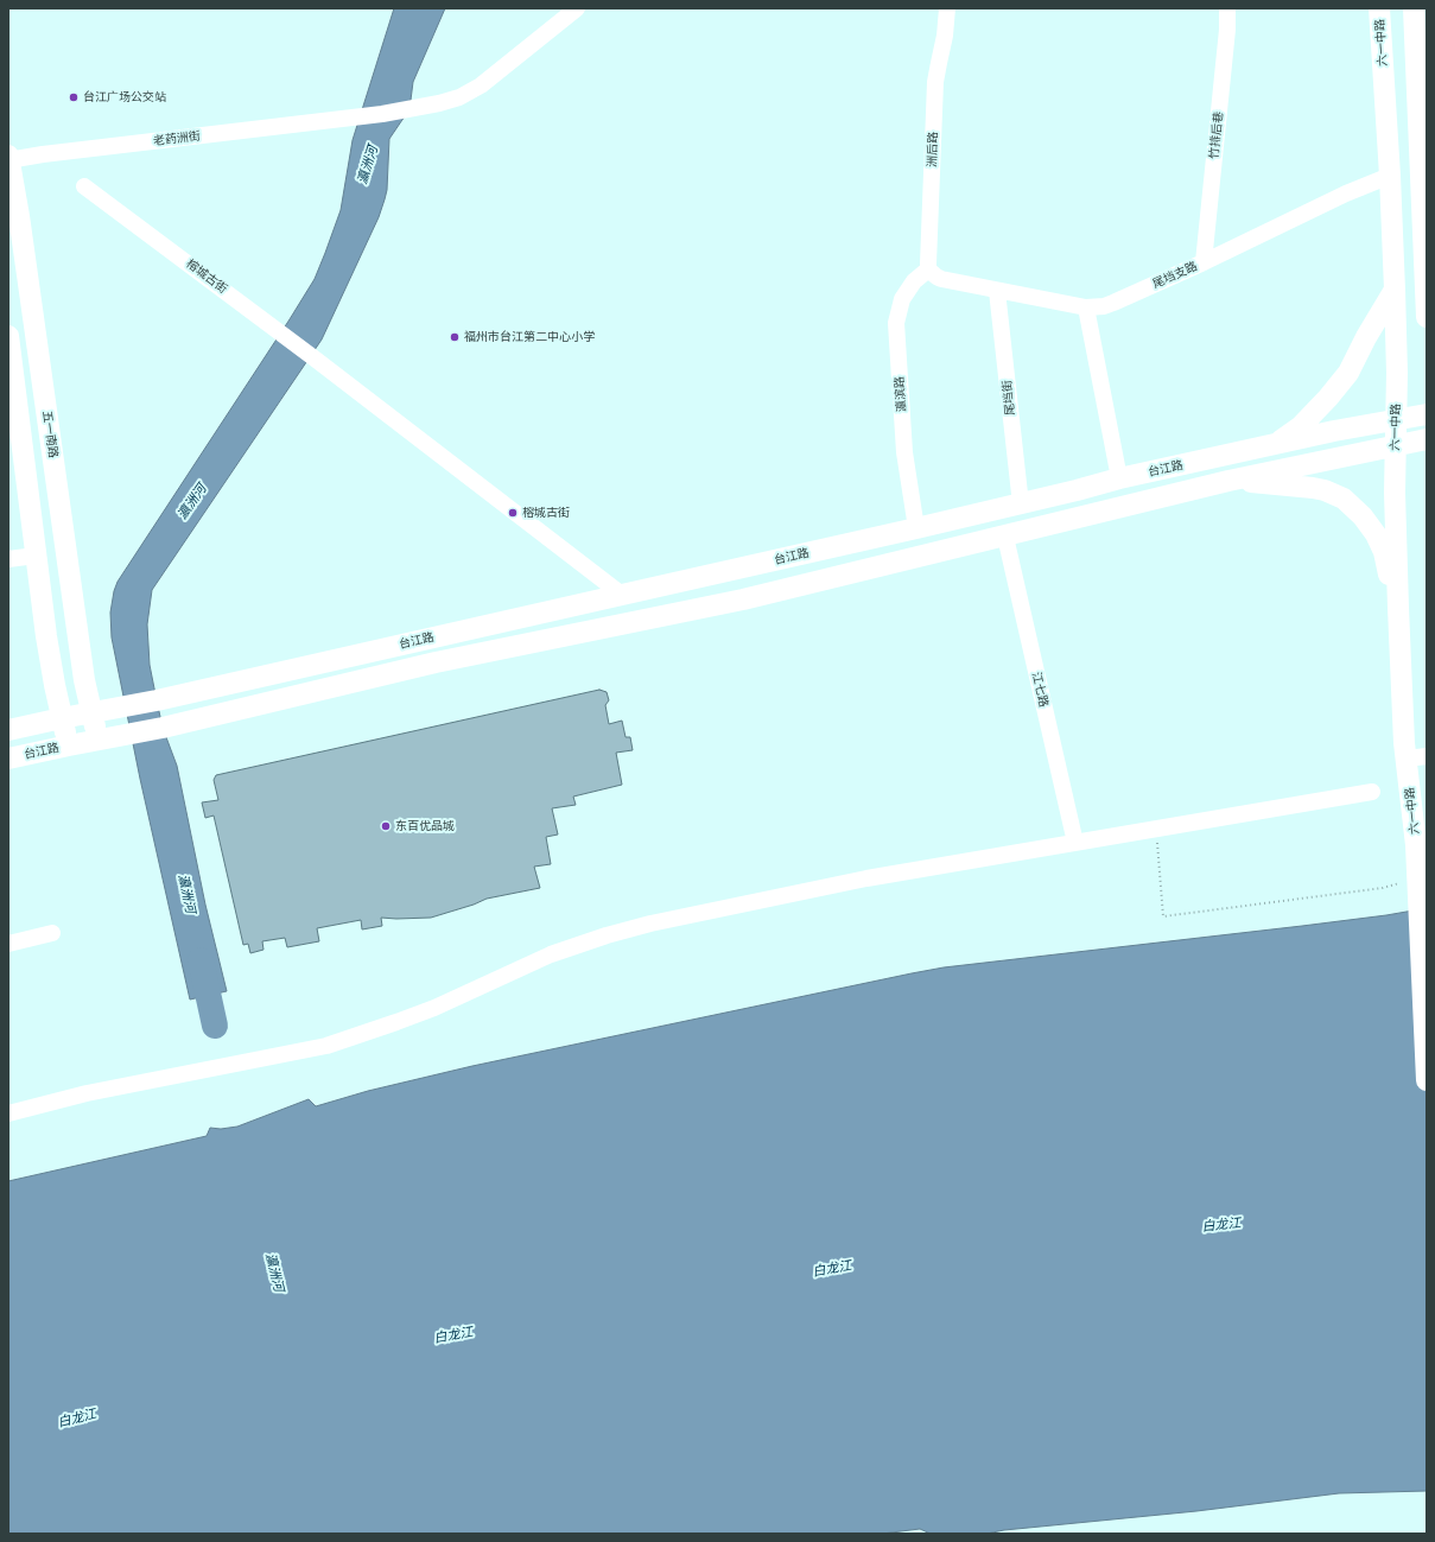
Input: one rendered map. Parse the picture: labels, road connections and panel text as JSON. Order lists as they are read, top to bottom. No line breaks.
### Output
{"streets":{"main road":["六一中路","五一南路","台江路"],"street":["竹排后巷","老药洲街","洲后路","尾垱支路","榕城古街","瀛滨路","尾垱街","江七路"]},"crossings":[["六一中路","尾垱支路"],["六一中路","台江路"],["竹排后巷","尾垱支路"],["老药洲街","五一南路"],["洲后路","尾垱支路"],["洲后路","瀛滨路"],["尾垱支路","瀛滨路"],["尾垱支路","尾垱街"],["榕城古街","台江路"],["瀛滨路","台江路"],["尾垱街","台江路"],["五一南路","台江路"],["台江路","江七路"]],"water":["瀛洲河","白龙江"],"places":["台江广场公交站","福州市台江第二中心小学","榕城古街","东百优品城"]}
